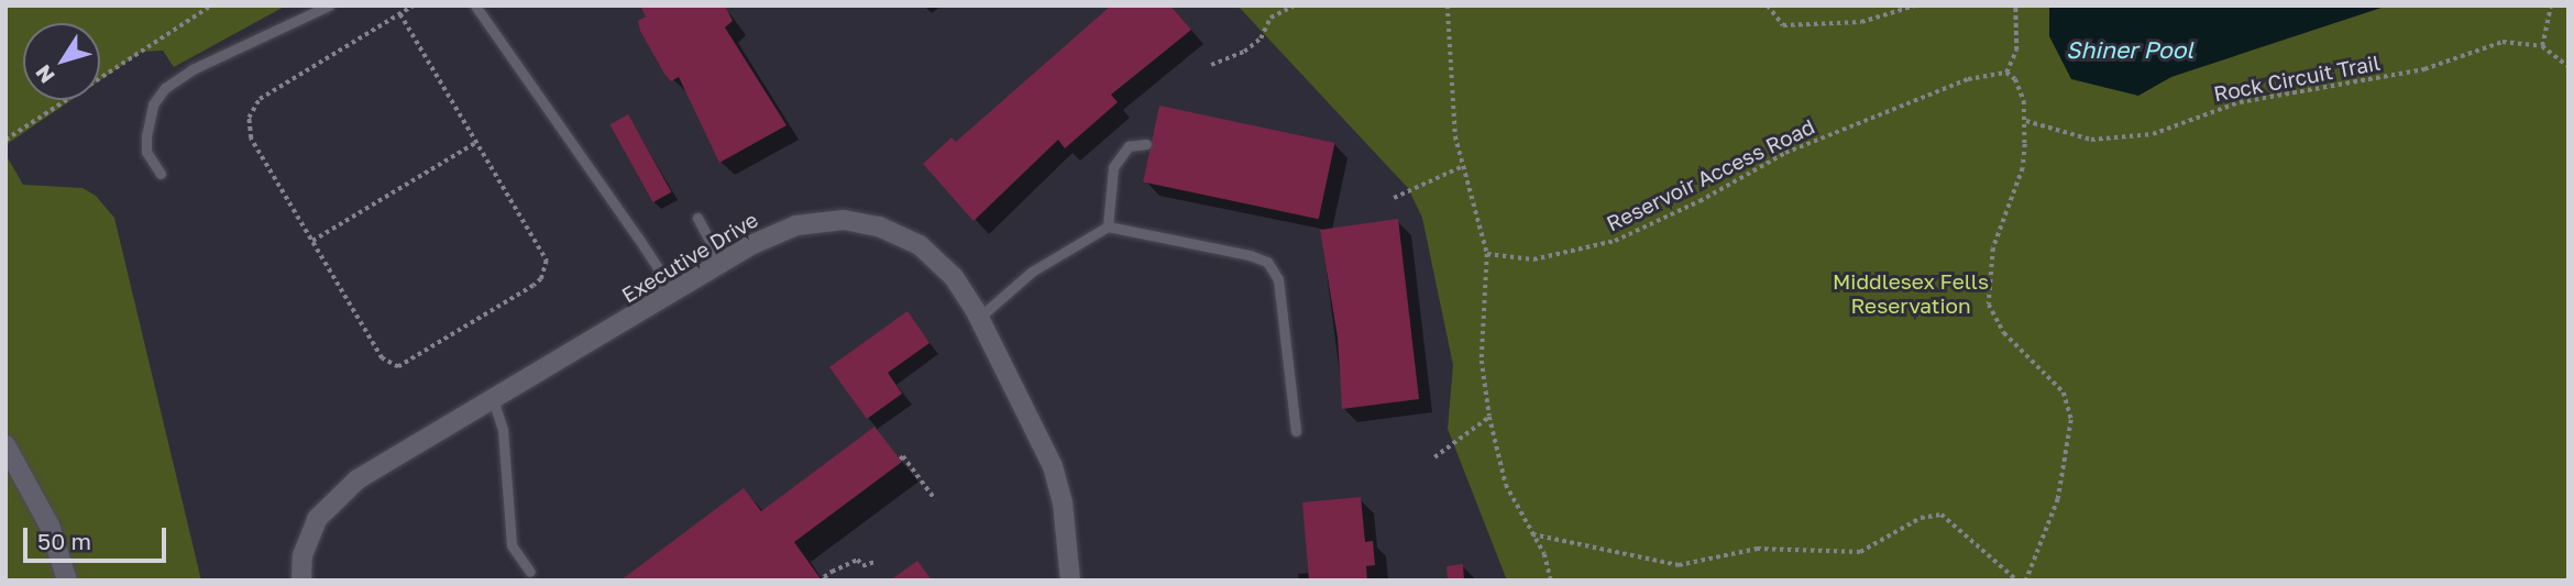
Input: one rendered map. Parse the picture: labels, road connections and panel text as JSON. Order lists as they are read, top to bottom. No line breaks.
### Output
{"streets":{"street":["Executive Drive"],"path":["Rock Circuit Trail","Reservoir Access Road"]},"water":["Shiner Pool"],"parks":["Middlesex Fells Reservation"],"scale_bar":"50 m","north":"bottom left"}
